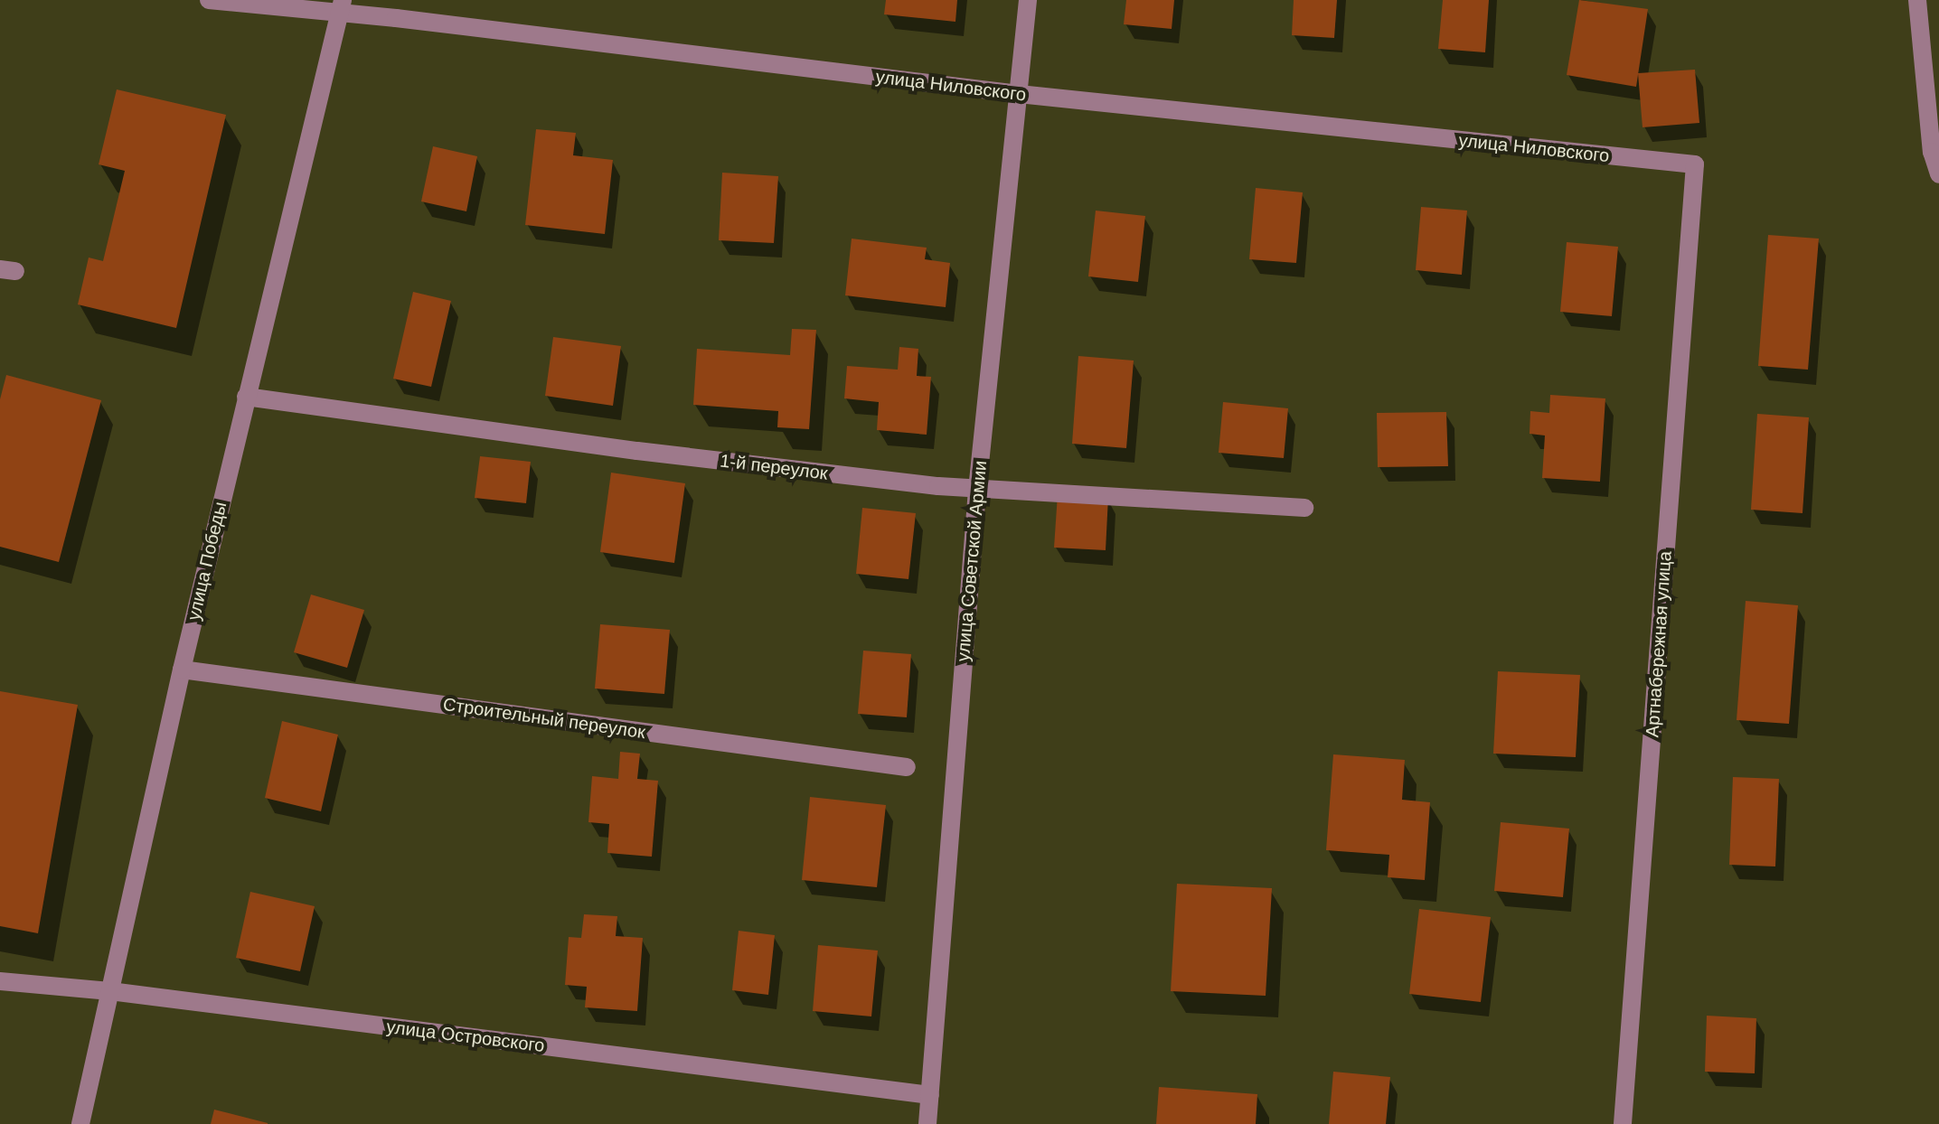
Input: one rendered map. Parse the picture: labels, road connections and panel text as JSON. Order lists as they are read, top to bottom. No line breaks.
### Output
{"streets":{"street":["улица Ниловского","1-й переулок","улица Победы","улица Советской Армии","Артнабережная улица","Строительный переулок","улица Островского"]},"crossings":[["улица Ниловского","улица Победы"],["улица Ниловского","улица Советской Армии"],["улица Ниловского","Артнабережная улица"],["1-й переулок","улица Победы"],["1-й переулок","улица Советской Армии"],["улица Победы","Строительный переулок"],["улица Победы","улица Островского"],["улица Советской Армии","улица Островского"]]}
